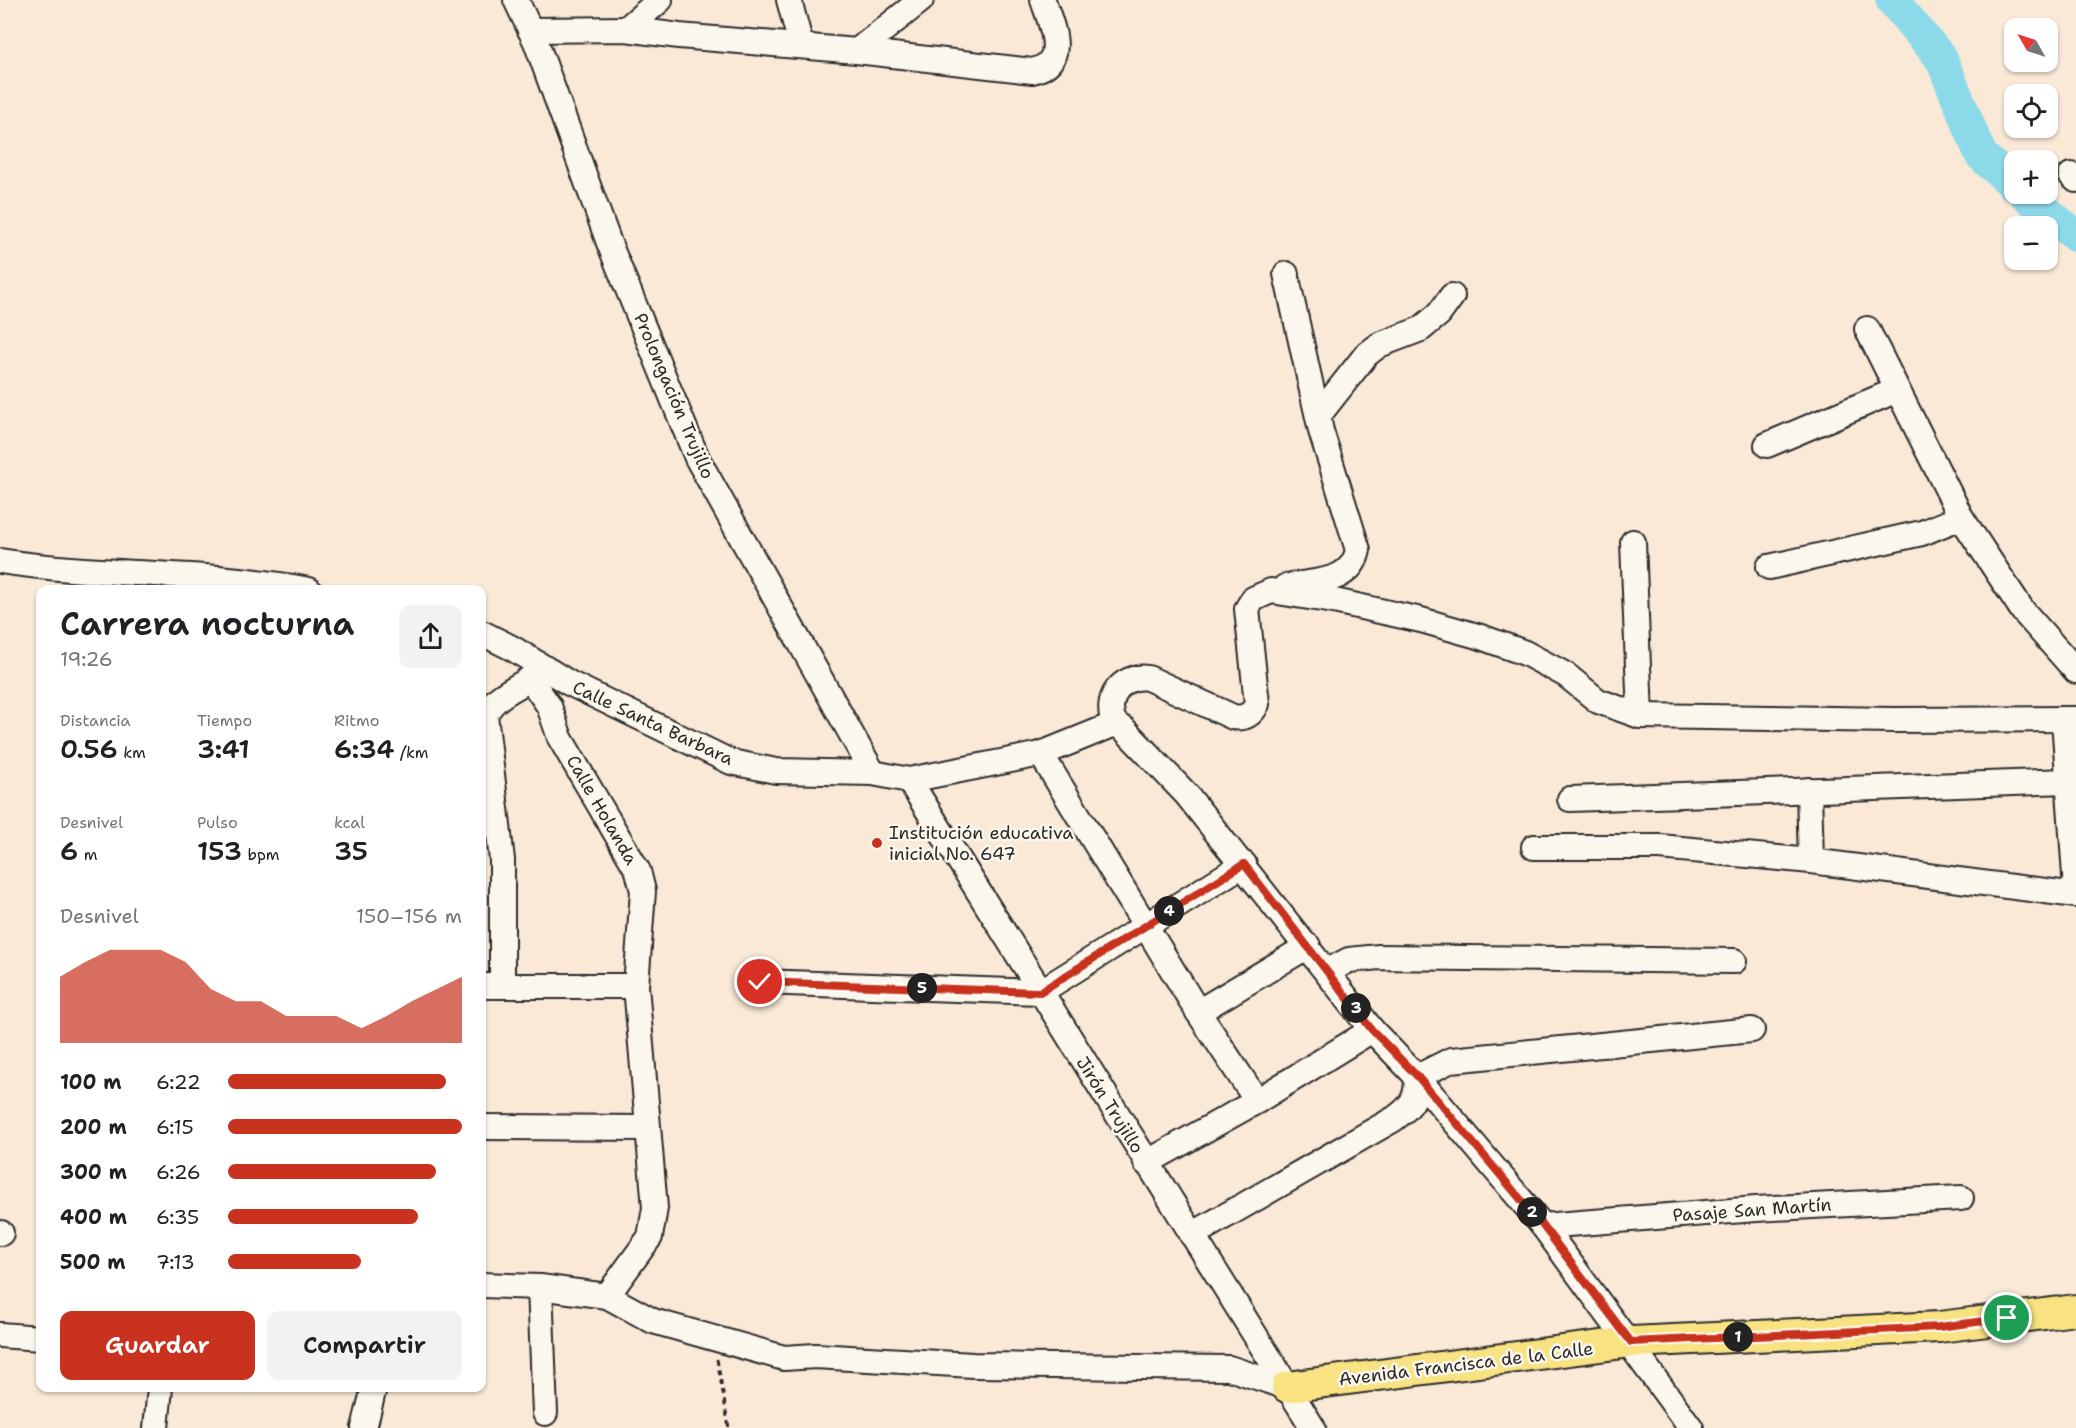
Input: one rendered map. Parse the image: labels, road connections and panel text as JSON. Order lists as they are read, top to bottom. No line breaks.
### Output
{"streets":{"main road":["Avenida Francisca de la Calle"],"street":["Prolongación Trujillo","Calle Santa Barbara","Calle Holanda","Jirón Trujillo","Pasaje San Martín"]},"crossings":[["Prolongación Trujillo","Calle Santa Barbara"],["Calle Santa Barbara","Calle Holanda"],["Calle Santa Barbara","Jirón Trujillo"],["Jirón Trujillo","Avenida Francisca de la Calle"]],"places":["Institución educativa inicial No. 647"],"north":"top left","page":{"map_buttons":["+","−"],"heading":["Carrera nocturna","19:26"],"stats":[["Distancia","0.56 km"],["Tiempo","3:41"],["Ritmo","6:34 /km"],["Desnivel","6 m"],["Pulso","153 bpm"],["kcal","35"]],"chart":["Desnivel","150–156 m"],"pins":["4","5","3","2","1"],"list":[{"name":"100 m","note":"6:22"},{"name":"200 m","note":"6:15"},{"name":"300 m","note":"6:26"},{"name":"400 m","note":"6:35"},{"name":"500 m","note":"7:13"}],"buttons":["Guardar","Compartir"]}}
